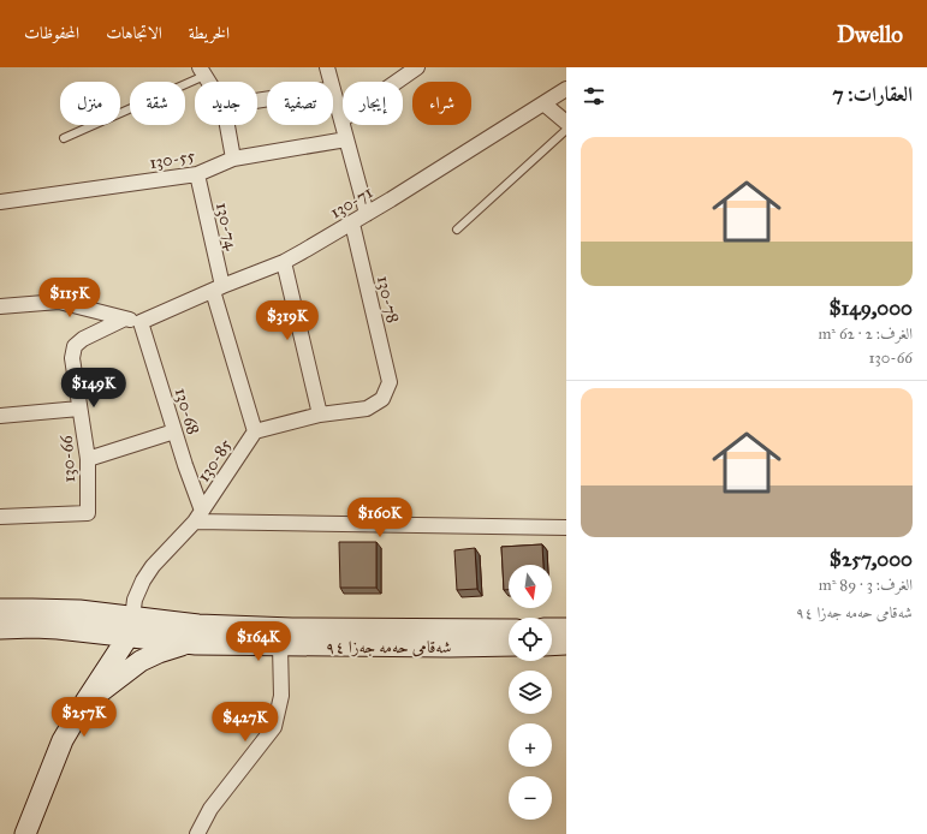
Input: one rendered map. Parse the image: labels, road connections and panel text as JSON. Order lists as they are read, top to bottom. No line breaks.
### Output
{"streets":{"main road":["شەقامی حەمە جەزا ٩٤"],"street":["130-55","130-71","130-74","130-78","130-68","130-66","130-85"]},"crossings":[["130-55","130-74"],["130-71","130-74"],["130-71","130-78"],["130-71","130-68"],["130-74","130-85"],["130-78","130-85"],["130-68","130-85"],["130-85","شەقامی حەمە جەزا ٩٤"]],"north":"bottom","page":{"header":"Dwello","nav":["الخريطة","الاتجاهات","المحفوظات"],"heading":"العقارات: 7","chip":["شراء","إيجار","تصفية","جديد","شقة","منزل"],"list":[{"name":"$149,000","note":"الغرف: 2 · 62 m² · 130-66"},{"name":"$257,000","note":"الغرف: 3 · 89 m² · شەقامی حەمە جەزا ٩٤"}],"price":["$115K","$319K","$149K","$160K","$164K","$257K","$427K"],"map_buttons":["+","−"]}}
